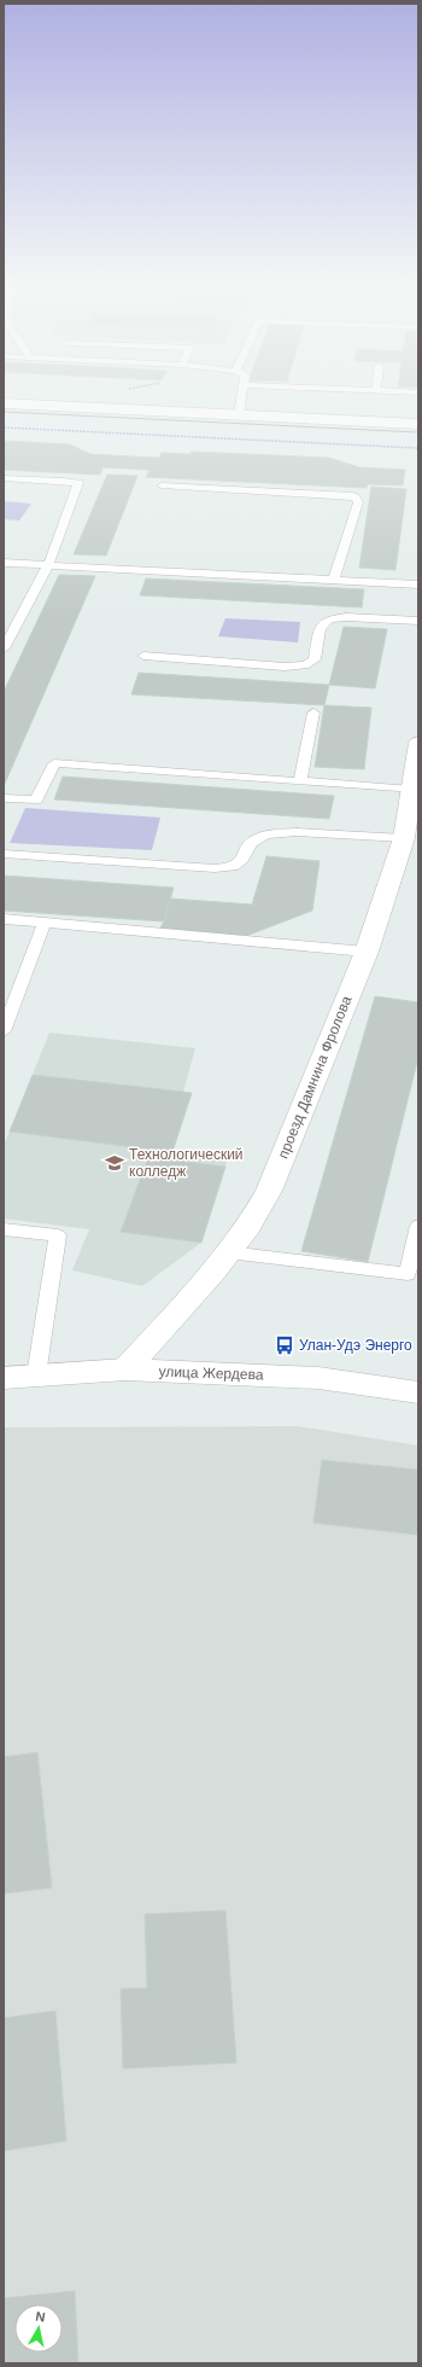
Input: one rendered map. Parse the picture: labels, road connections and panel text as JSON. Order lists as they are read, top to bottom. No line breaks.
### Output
{"streets":{"street":["проезд Дамнина Фролова","улица Жердева"]},"crossings":[["проезд Дамнина Фролова","улица Жердева"]],"places":{"school or university":["Технологический колледж"],"bus stop":["Улан-Удэ Энерго"]},"north":"top"}
